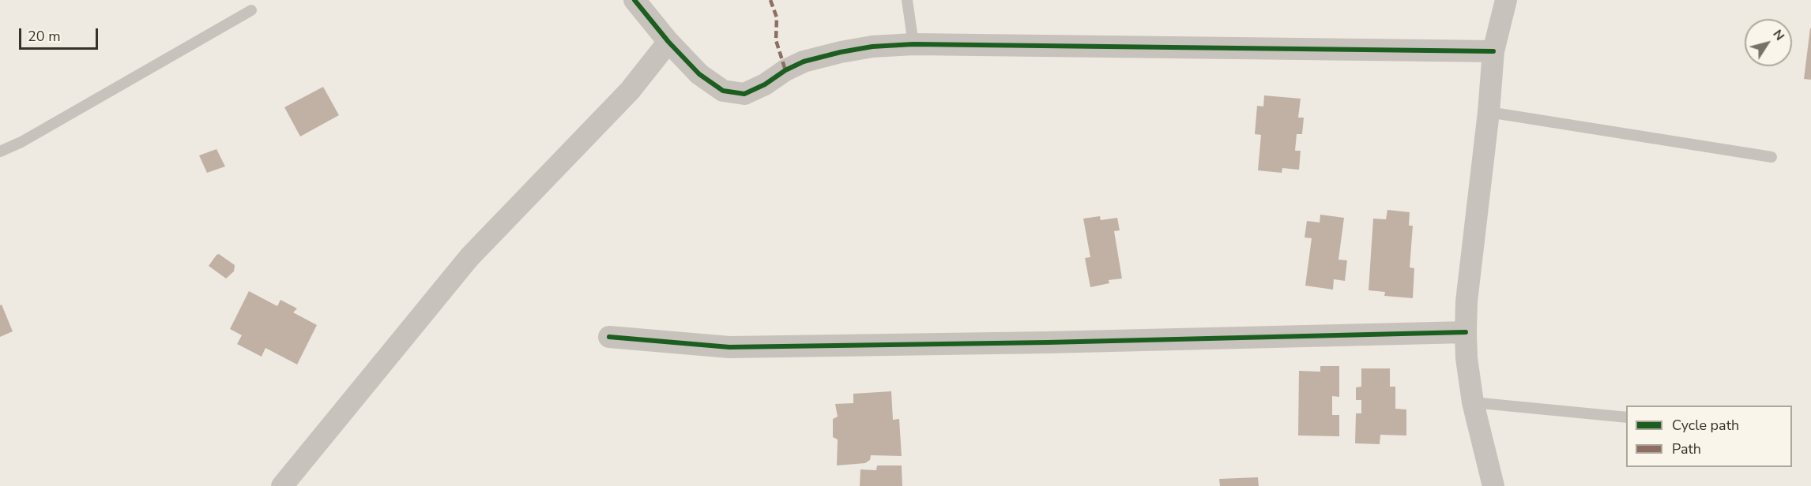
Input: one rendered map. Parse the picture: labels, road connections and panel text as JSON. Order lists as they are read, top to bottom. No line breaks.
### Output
{"legend":["Cycle path","Path"],"scale_bar":"20 m","north":"top right"}
